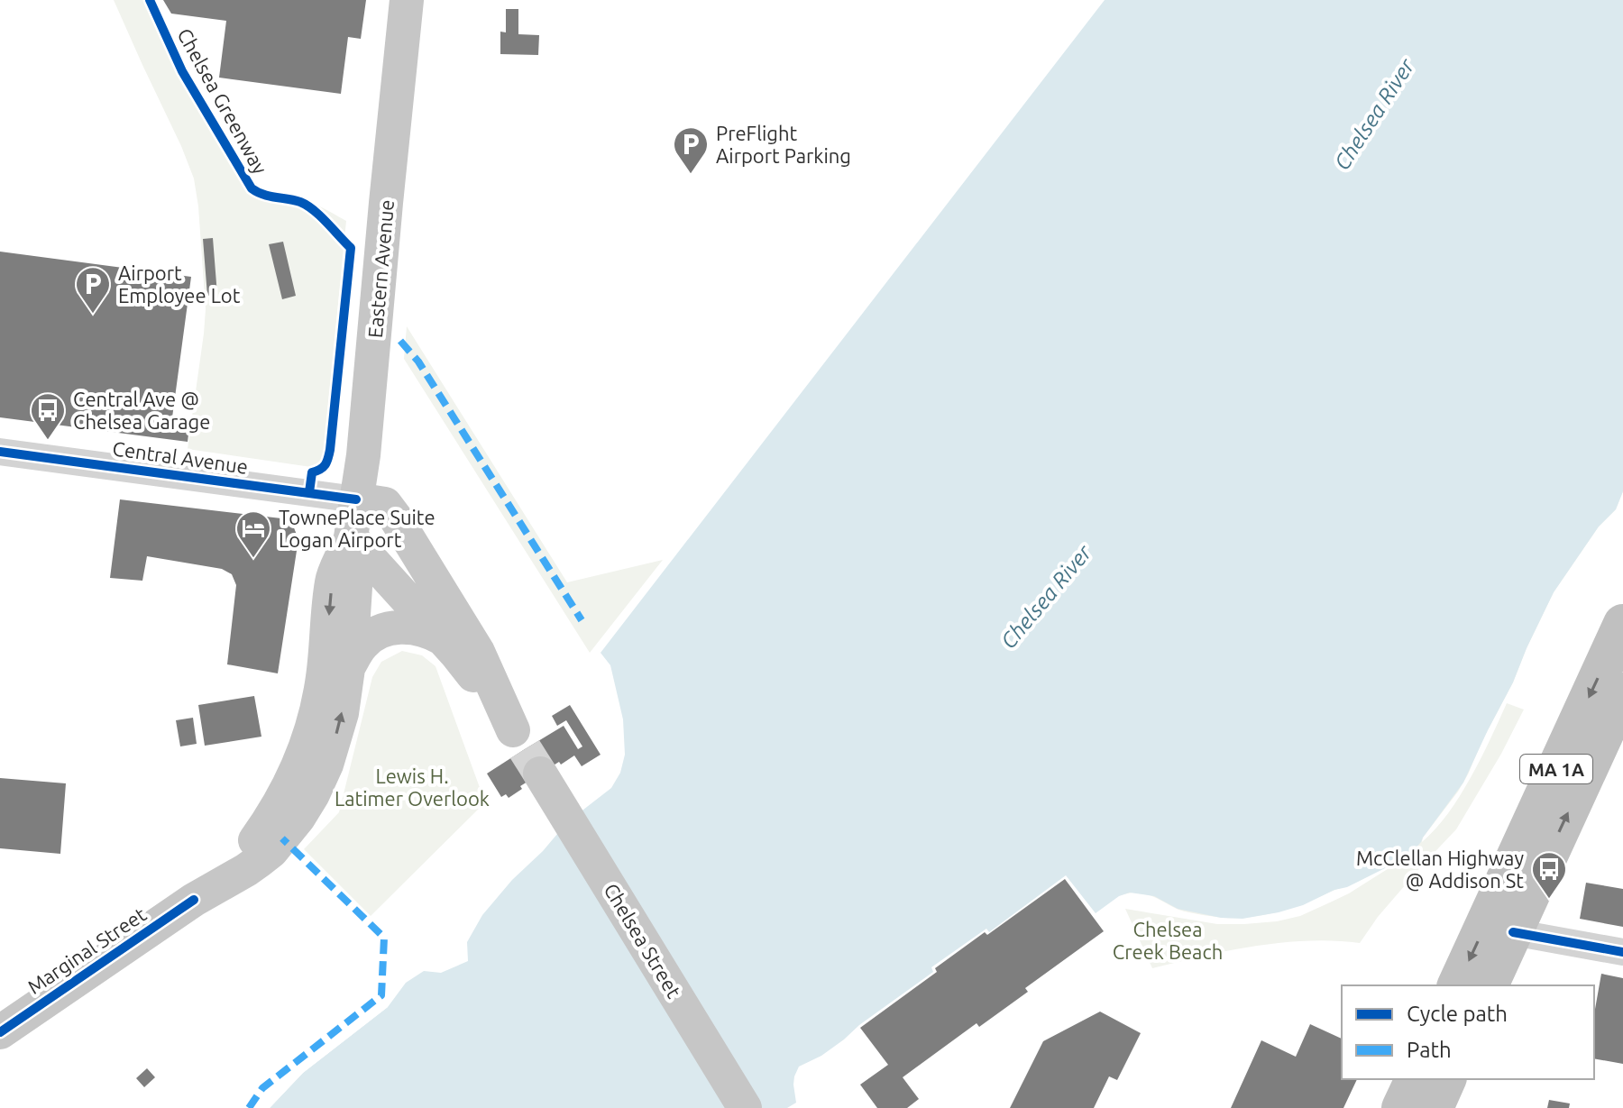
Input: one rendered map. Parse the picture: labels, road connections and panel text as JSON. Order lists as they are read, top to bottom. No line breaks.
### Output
{"streets":{"highway":["MA 1A"],"main road":["Eastern Avenue","Chelsea Street","Marginal Street"],"street":["Central Avenue"],"cycle path":["Chelsea Greenway"]},"crossings":[["Eastern Avenue","Central Avenue"],["Eastern Avenue","Chelsea Street"],["Eastern Avenue","Marginal Street"],["Central Avenue","Chelsea Street"],["Chelsea Street","Marginal Street"]],"water":["Chelsea River"],"parks":["Lewis H. Latimer Overlook","Chelsea Creek Beach"],"places":{"parking":["PreFlight Airport Parking","Airport Employee Lot"],"bus stop":["Central Ave @ Chelsea Garage","McClellan Highway @ Addison St"],"hotel":["TownePlace Suite Logan Airport"]},"legend":["Cycle path","Path"]}
